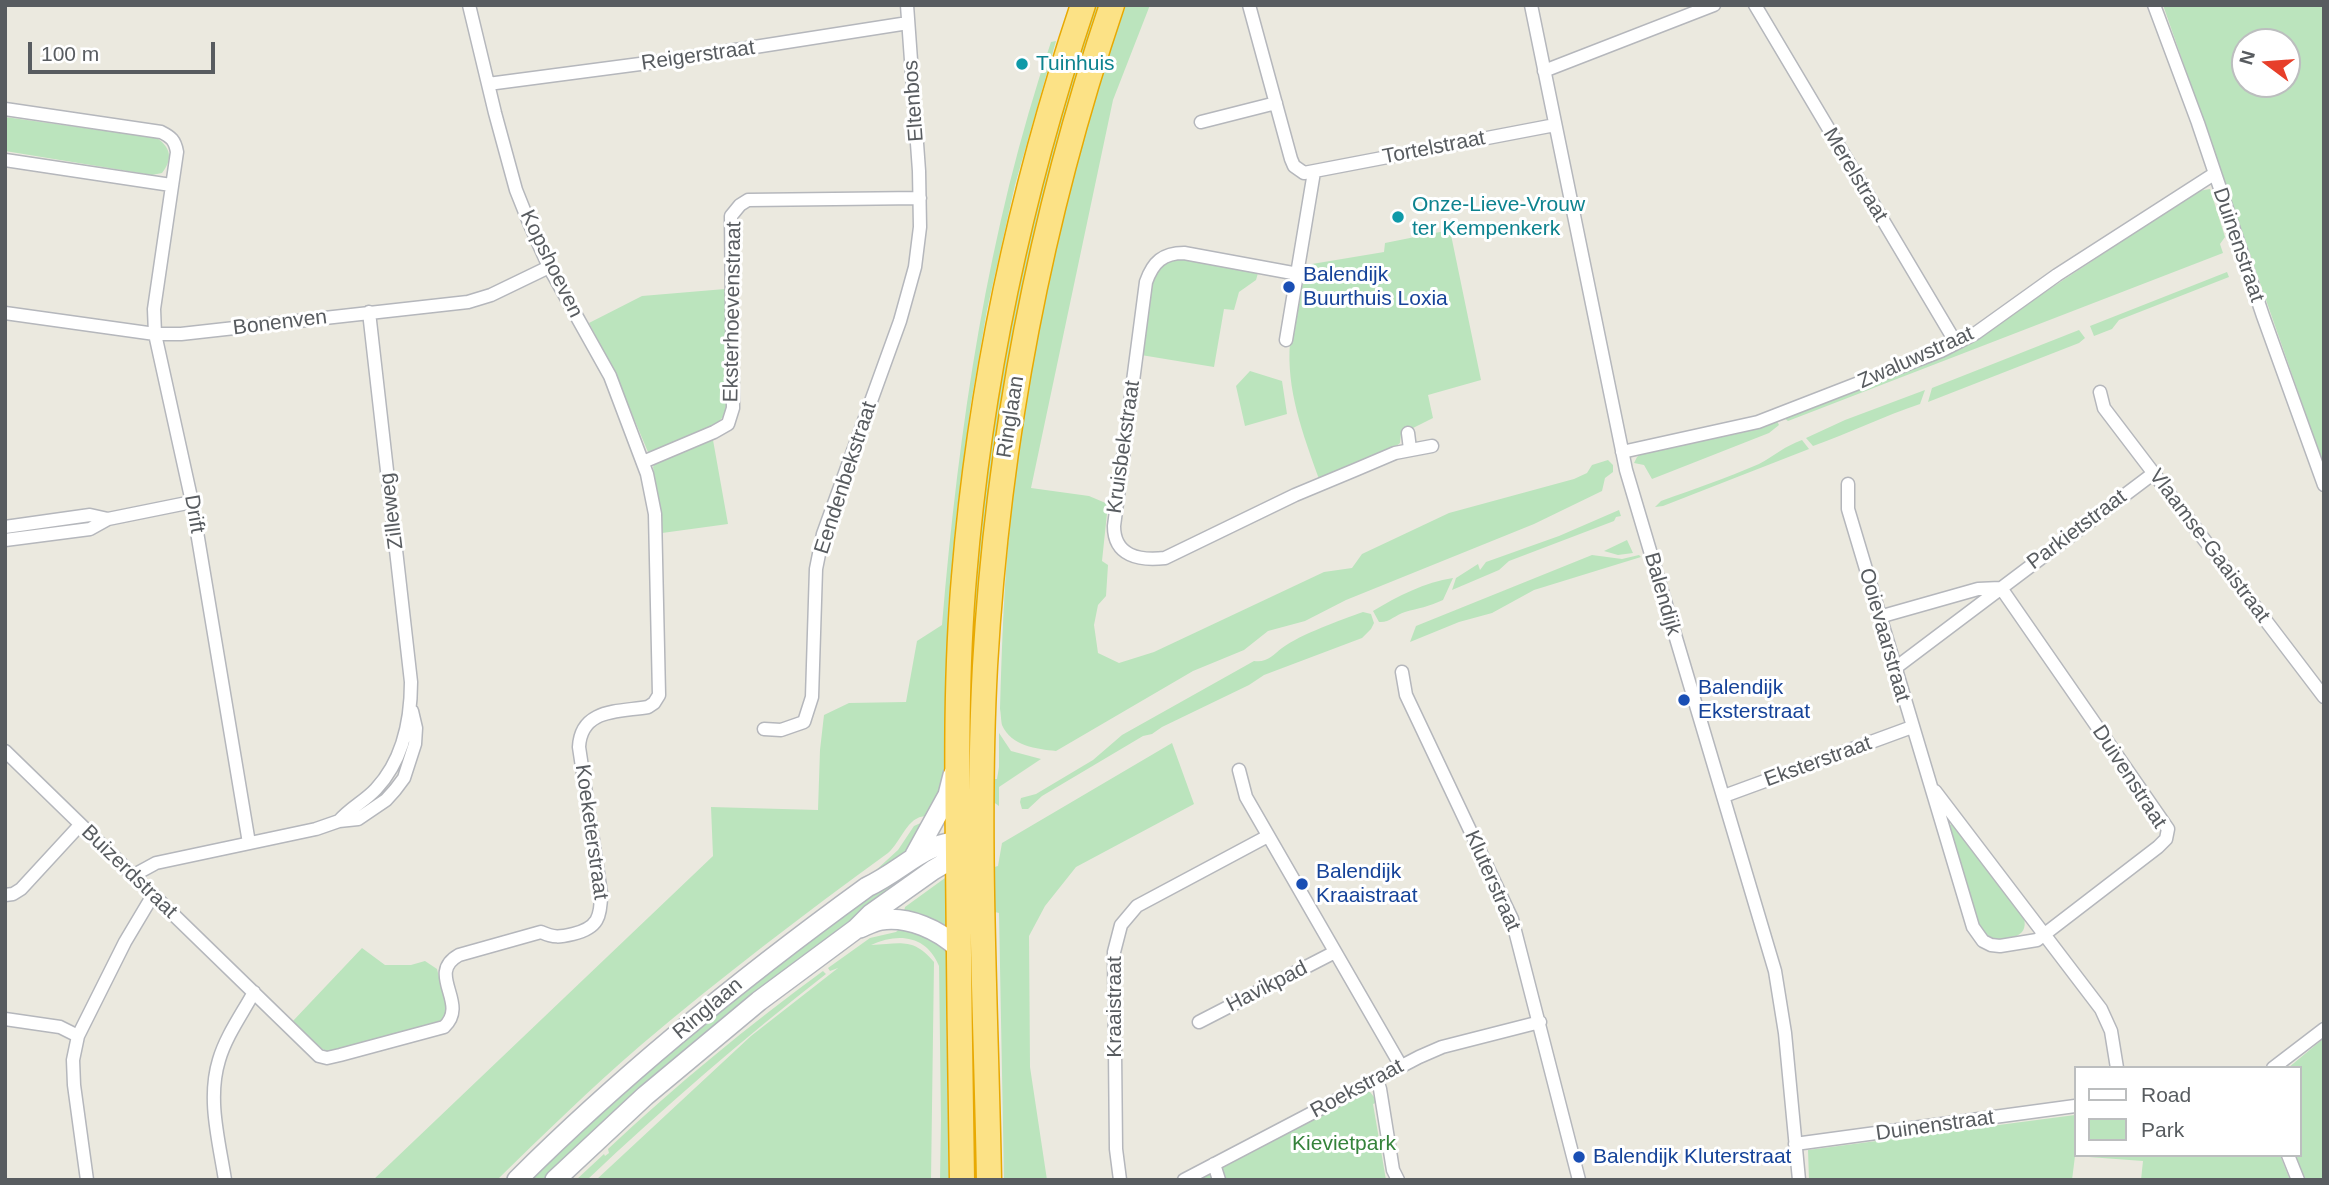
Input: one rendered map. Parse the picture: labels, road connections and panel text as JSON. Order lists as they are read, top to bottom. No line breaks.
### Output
{"streets":{"highway":["Ringlaan"],"street":["Reigerstraat","Eltenbos","Tortelstraat","Merelstraat","Duinenstraat","Kopshoeven","Eksterhoevenstraat","Bonenven","Zwaluwstraat","Kruisbekstraat","Eendenbekstraat","Zilleweg","Drift","Parkietstraat","Vlaamse-Gaaistraat","Balendijk","Ooievaarstraat","Eksterstraat","Duivenstraat","Koeketerstraat","Buizerdstraat","Kluterstraat","Havikpad","Kraaistraat","Roekstraat"]},"crossings":[["Reigerstraat","Eltenbos"],["Reigerstraat","Kopshoeven"],["Eltenbos","Eksterhoevenstraat"],["Eltenbos","Eendenbekstraat"],["Tortelstraat","Balendijk"],["Merelstraat","Zwaluwstraat"],["Duinenstraat","Zwaluwstraat"],["Duinenstraat","Balendijk"],["Kopshoeven","Eksterhoevenstraat"],["Kopshoeven","Bonenven"],["Kopshoeven","Koeketerstraat"],["Eksterhoevenstraat","Eendenbekstraat"],["Bonenven","Zilleweg"],["Bonenven","Drift"],["Zwaluwstraat","Balendijk"],["Zilleweg","Drift"],["Zilleweg","Buizerdstraat"],["Parkietstraat","Vlaamse-Gaaistraat"],["Parkietstraat","Ooievaarstraat"],["Parkietstraat","Duivenstraat"],["Balendijk","Eksterstraat"],["Ooievaarstraat","Eksterstraat"],["Ooievaarstraat","Duivenstraat"],["Koeketerstraat","Buizerdstraat"],["Kluterstraat","Roekstraat"]],"parks":["Kievietpark"],"places":["Tuinhuis","Onze-Lieve-Vrouw ter Kempenkerk","Balendijk Buurthuis Loxia","Balendijk Eksterstraat","Balendijk Kraaistraat","Balendijk Kluterstraat"],"legend":["Road","Park"],"scale_bar":"100 m","north":"left"}
